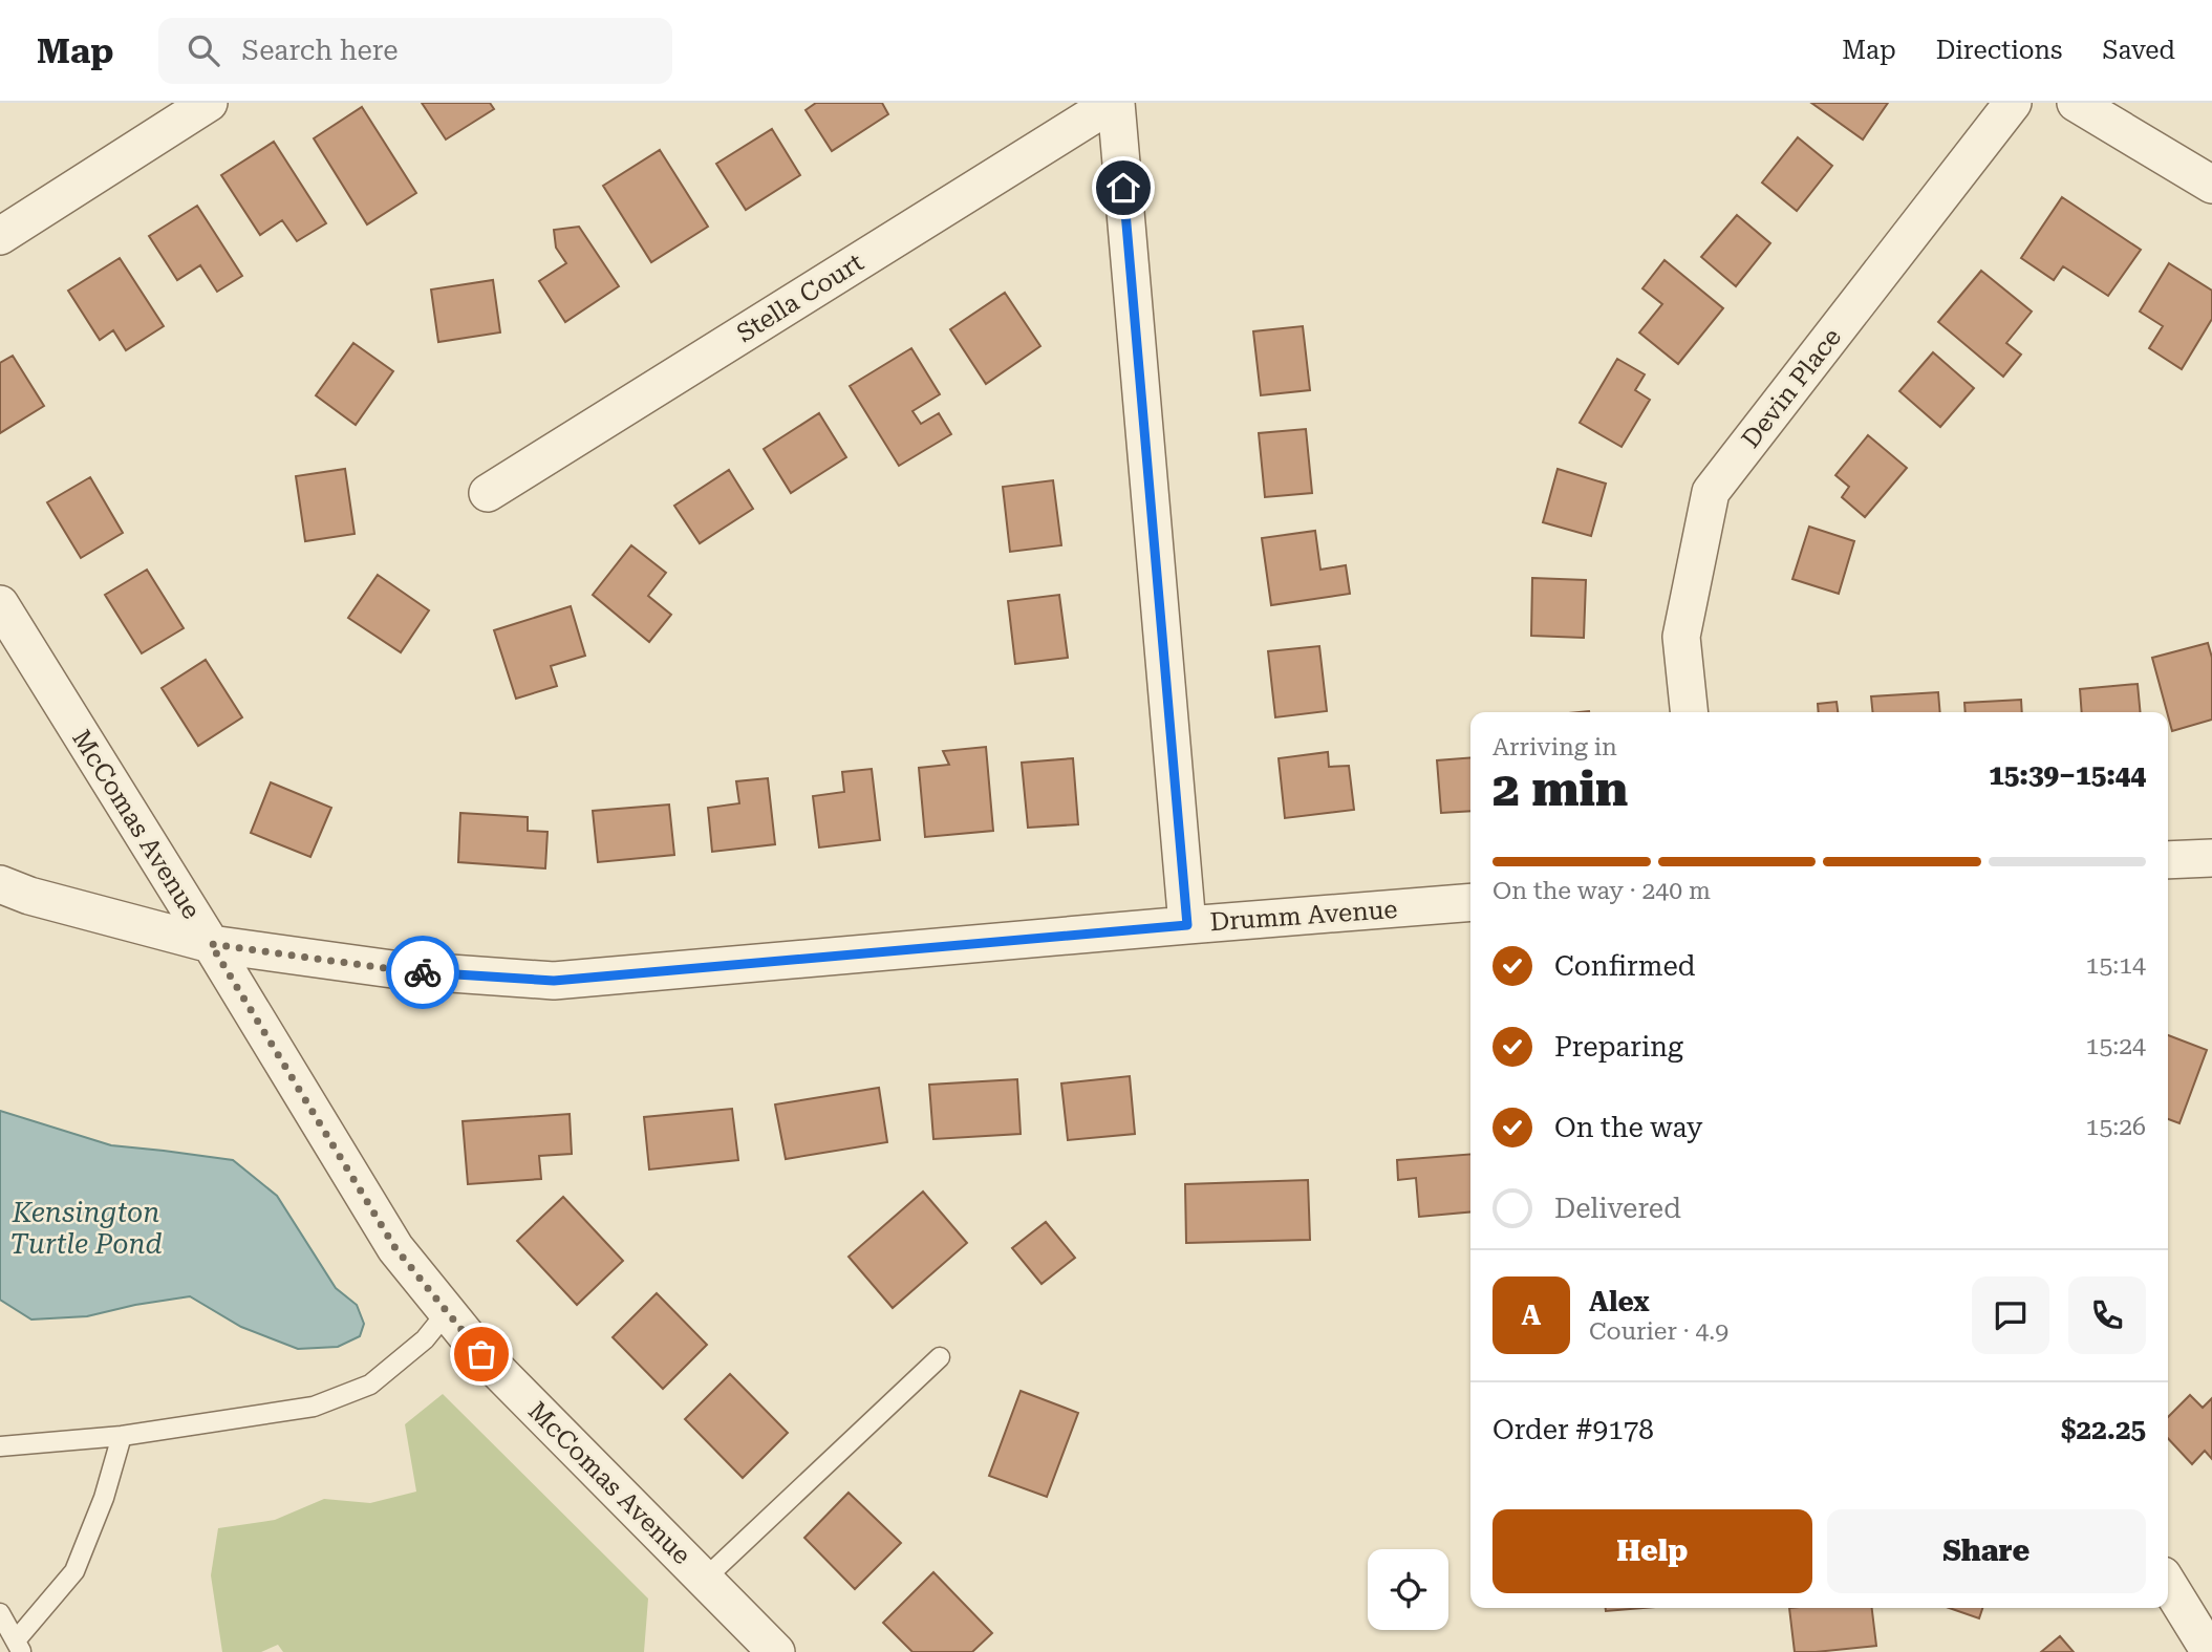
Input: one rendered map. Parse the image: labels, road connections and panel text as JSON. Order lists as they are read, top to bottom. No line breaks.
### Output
{"streets":{"street":["Stella Court","Devin Place","McComas Avenue","Drumm Avenue"]},"crossings":[["McComas Avenue","Drumm Avenue"]],"water":["Kensington Turtle Pond"],"page":{"header":"Map","search":"Search here","nav":["Map","Directions","Saved"],"heading":["2 min","Arriving in","15:39–15:44"],"panel":["Alex","Courier · 4.9","Order #9178","$22.25"],"bar":"On the way · 240 m","list":[["Confirmed","15:14"],["Preparing","15:24"],["On the way","15:26"],"Delivered"],"round":"A","buttons":["Help","Share"]}}
